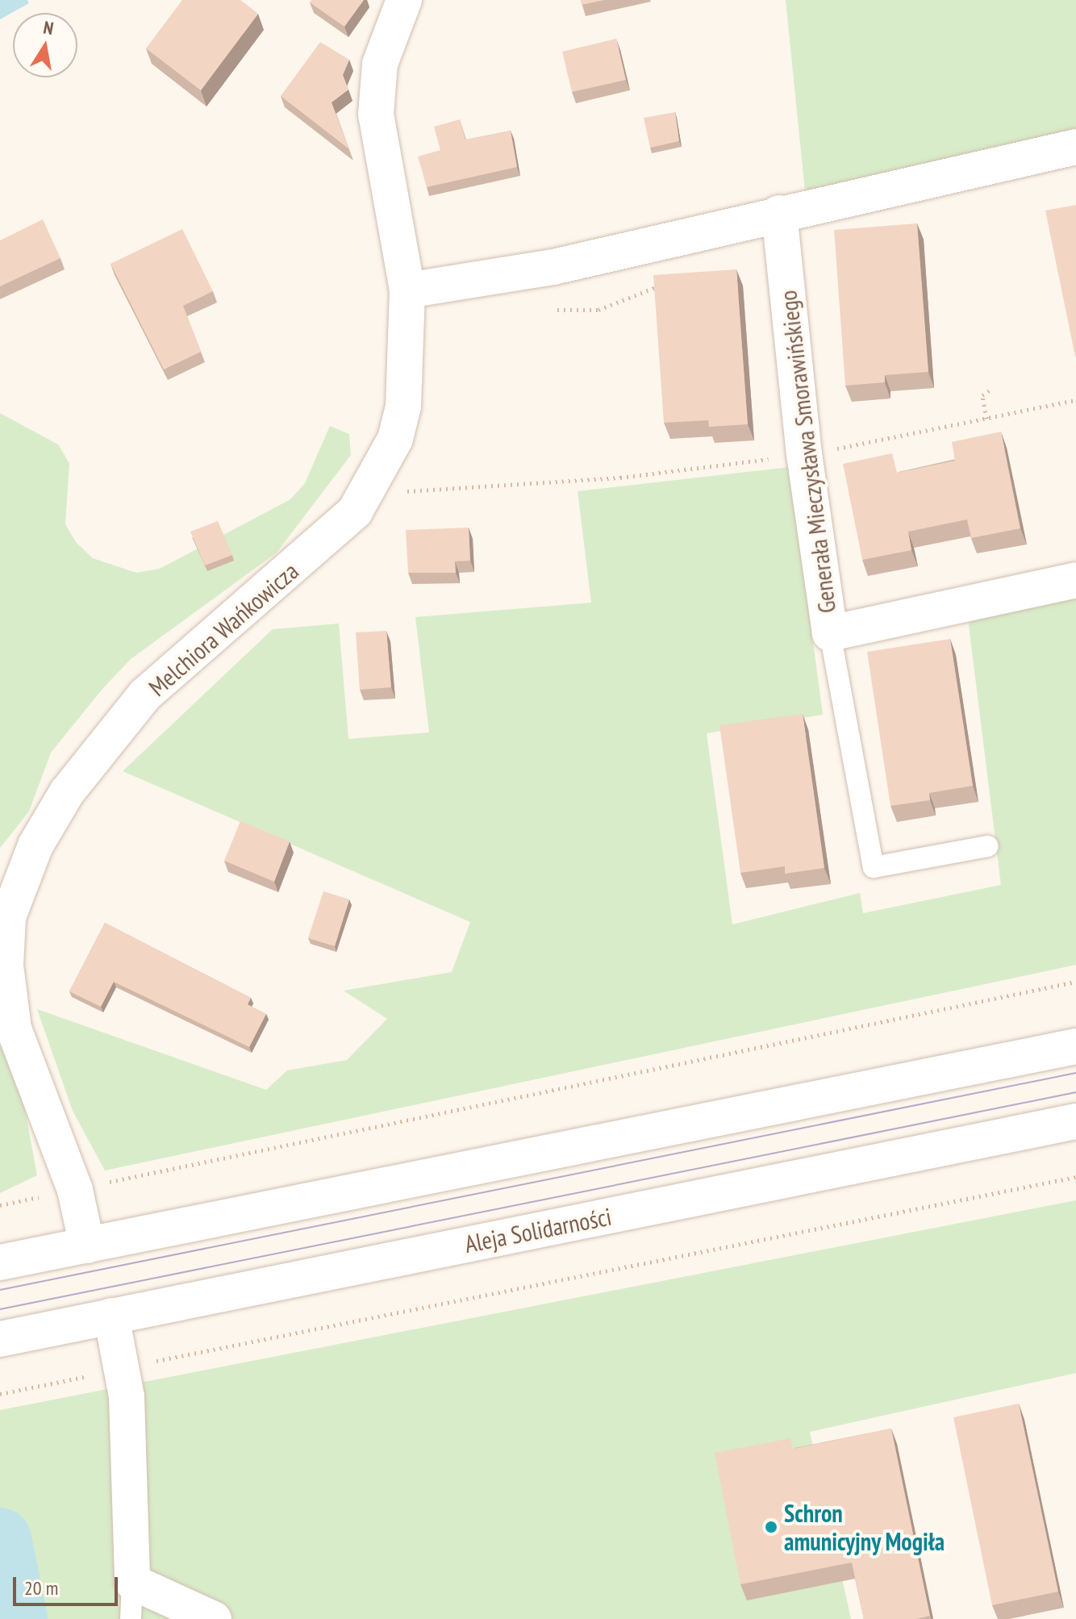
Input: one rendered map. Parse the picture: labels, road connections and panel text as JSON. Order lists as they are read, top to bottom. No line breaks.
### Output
{"streets":{"street":["Generała Mieczysława Smorawińskiego","Melchiora Wańkowicza","Aleja Solidarności"]},"places":["Schron amunicyjny Mogiła"],"scale_bar":"20 m","north":"top"}
